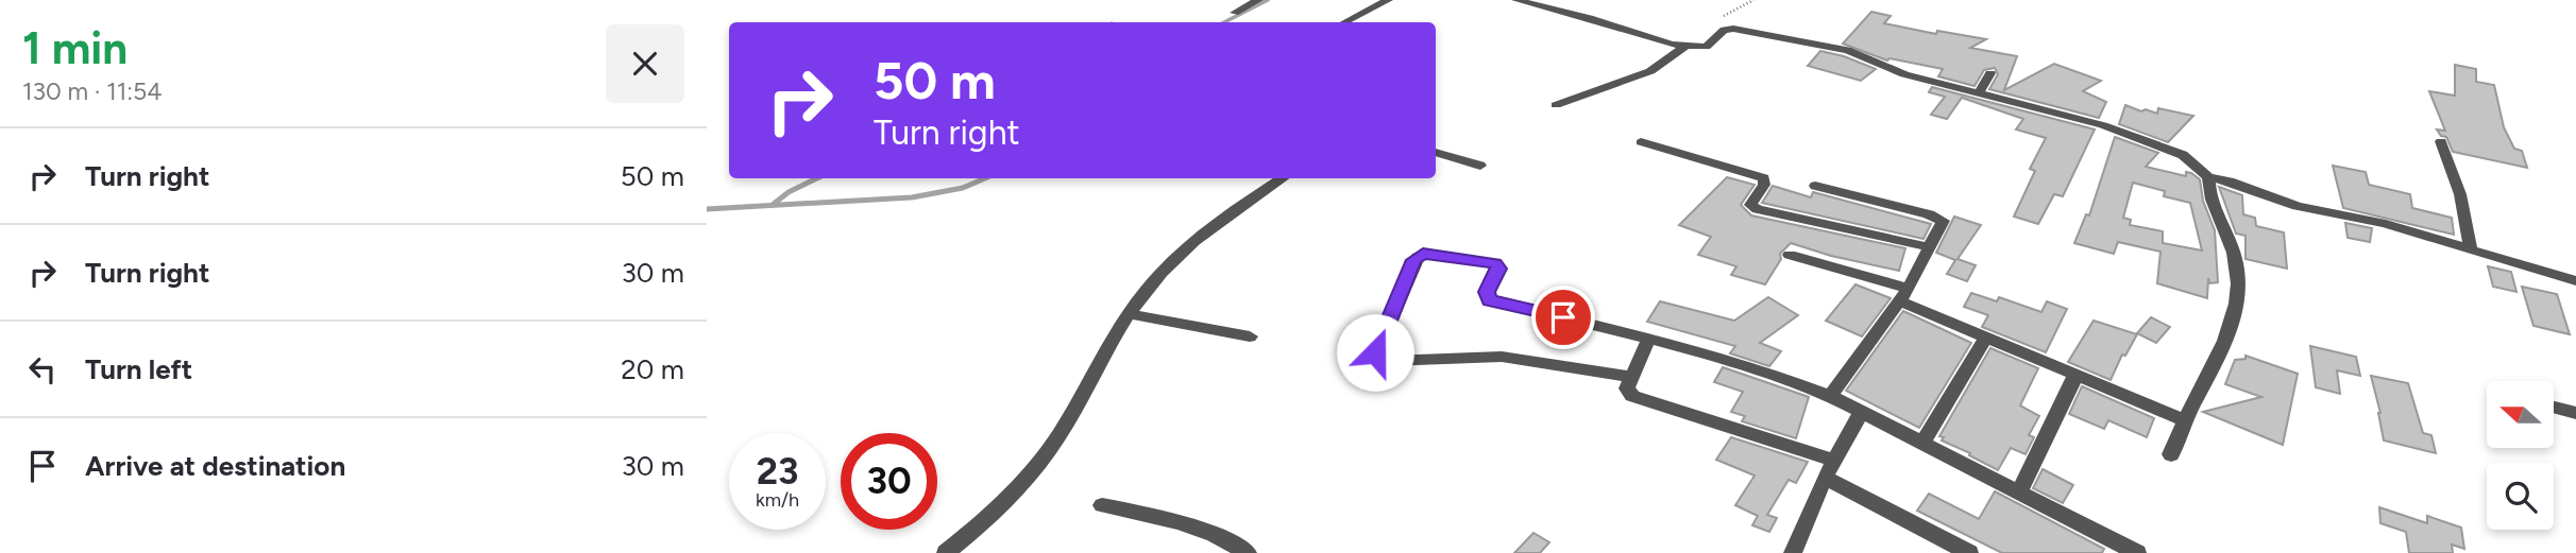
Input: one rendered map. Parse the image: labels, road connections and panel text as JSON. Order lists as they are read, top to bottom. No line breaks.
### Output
{"north":"left","page":{"heading":["1 min","130 m · 11:54"],"turn":["50 m","Turn right"],"list":[{"name":"Turn right","value":"50 m"},{"name":"Turn right","value":"30 m"},{"name":"Turn left","value":"20 m"},{"name":"Arrive at destination","value":"30 m"}],"speed":"23 km/h","limit":"30"}}
